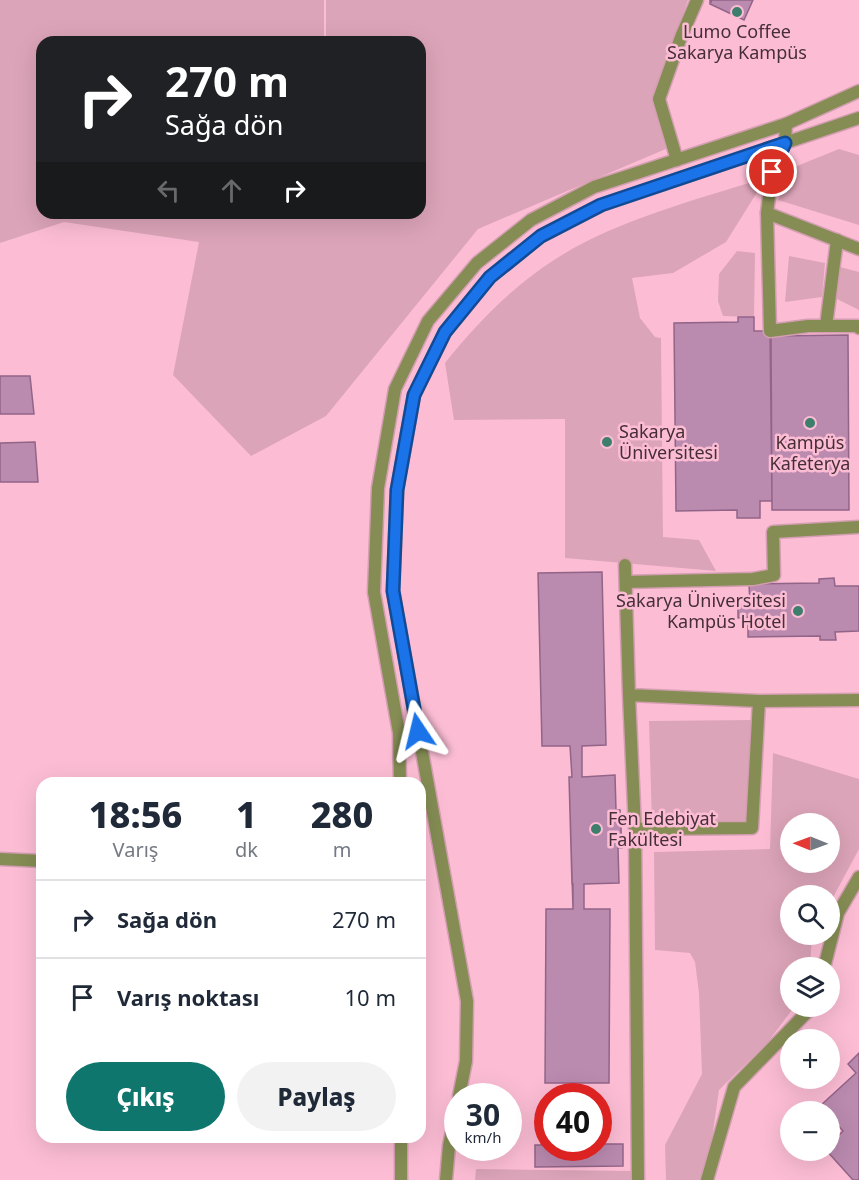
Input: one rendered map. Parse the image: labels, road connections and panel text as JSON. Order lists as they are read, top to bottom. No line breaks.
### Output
{"places":["Lumo Coffee Sakarya Kampüs","Kampüs Kafeterya","Sakarya Üniversitesi","Sakarya Üniversitesi Kampüs Hotel","Fen Edebiyat Fakültesi"],"north":"left","page":{"turn":["270 m","Sağa dön"],"eta":["18:56","Varış","1","dk","280","m"],"map_buttons":["+","−"],"list":[{"name":"Sağa dön","value":"270 m"},{"name":"Varış noktası","value":"10 m"}],"buttons":["Çıkış","Paylaş"],"speed":"30 km/h","limit":"40"}}
